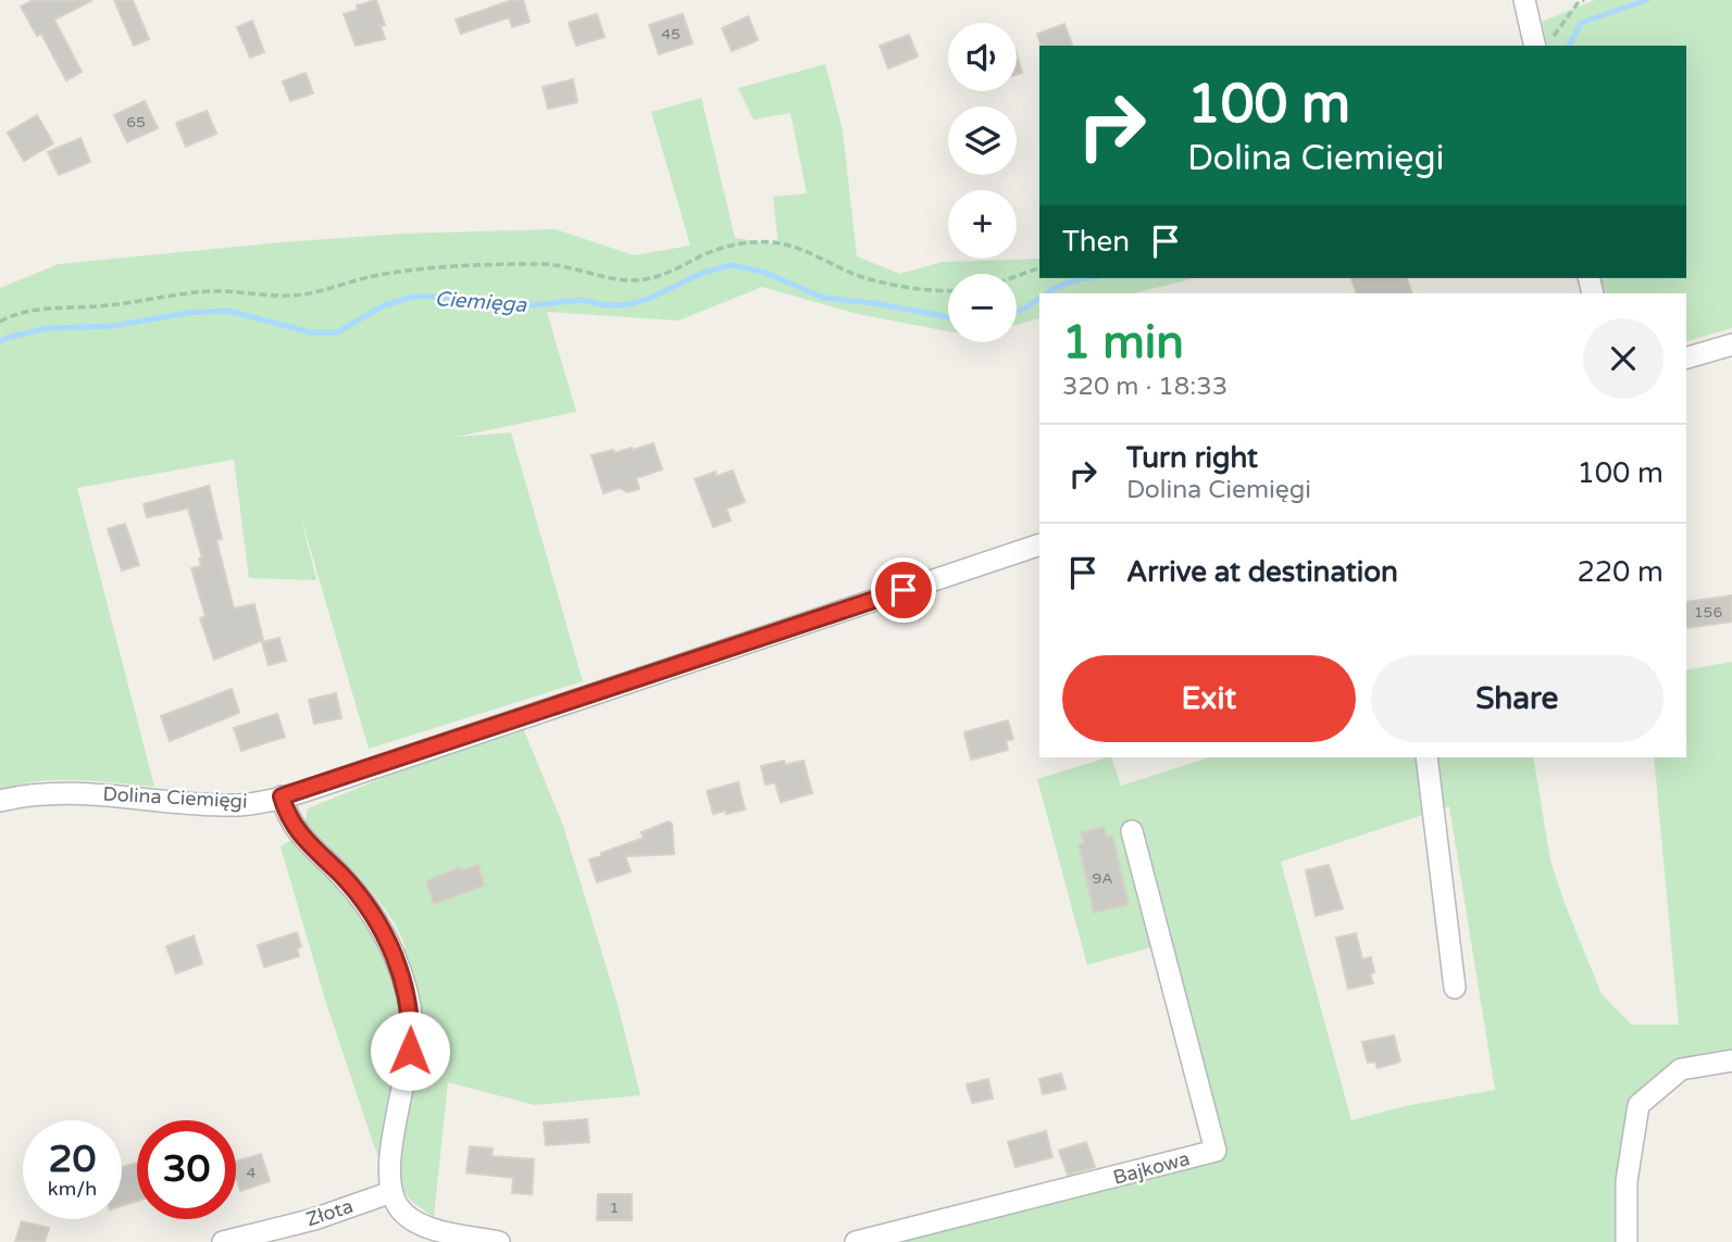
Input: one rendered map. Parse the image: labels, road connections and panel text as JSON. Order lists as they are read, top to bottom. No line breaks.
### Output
{"streets":{"street":["Dolina Ciemięgi","Bajkowa","Złota"]},"water":["Ciemięga"],"house_numbers":["45","65","156","9A","4","1"],"page":{"map_buttons":["+","−"],"turn":["100 m","Dolina Ciemięgi"],"then":"Then","heading":["1 min","320 m · 18:33"],"list":[{"name":"Turn right","note":"Dolina Ciemięgi","value":"100 m"},{"name":"Arrive at destination","value":"220 m"}],"buttons":["Exit","Share"],"speed":"20 km/h","limit":"30"}}
